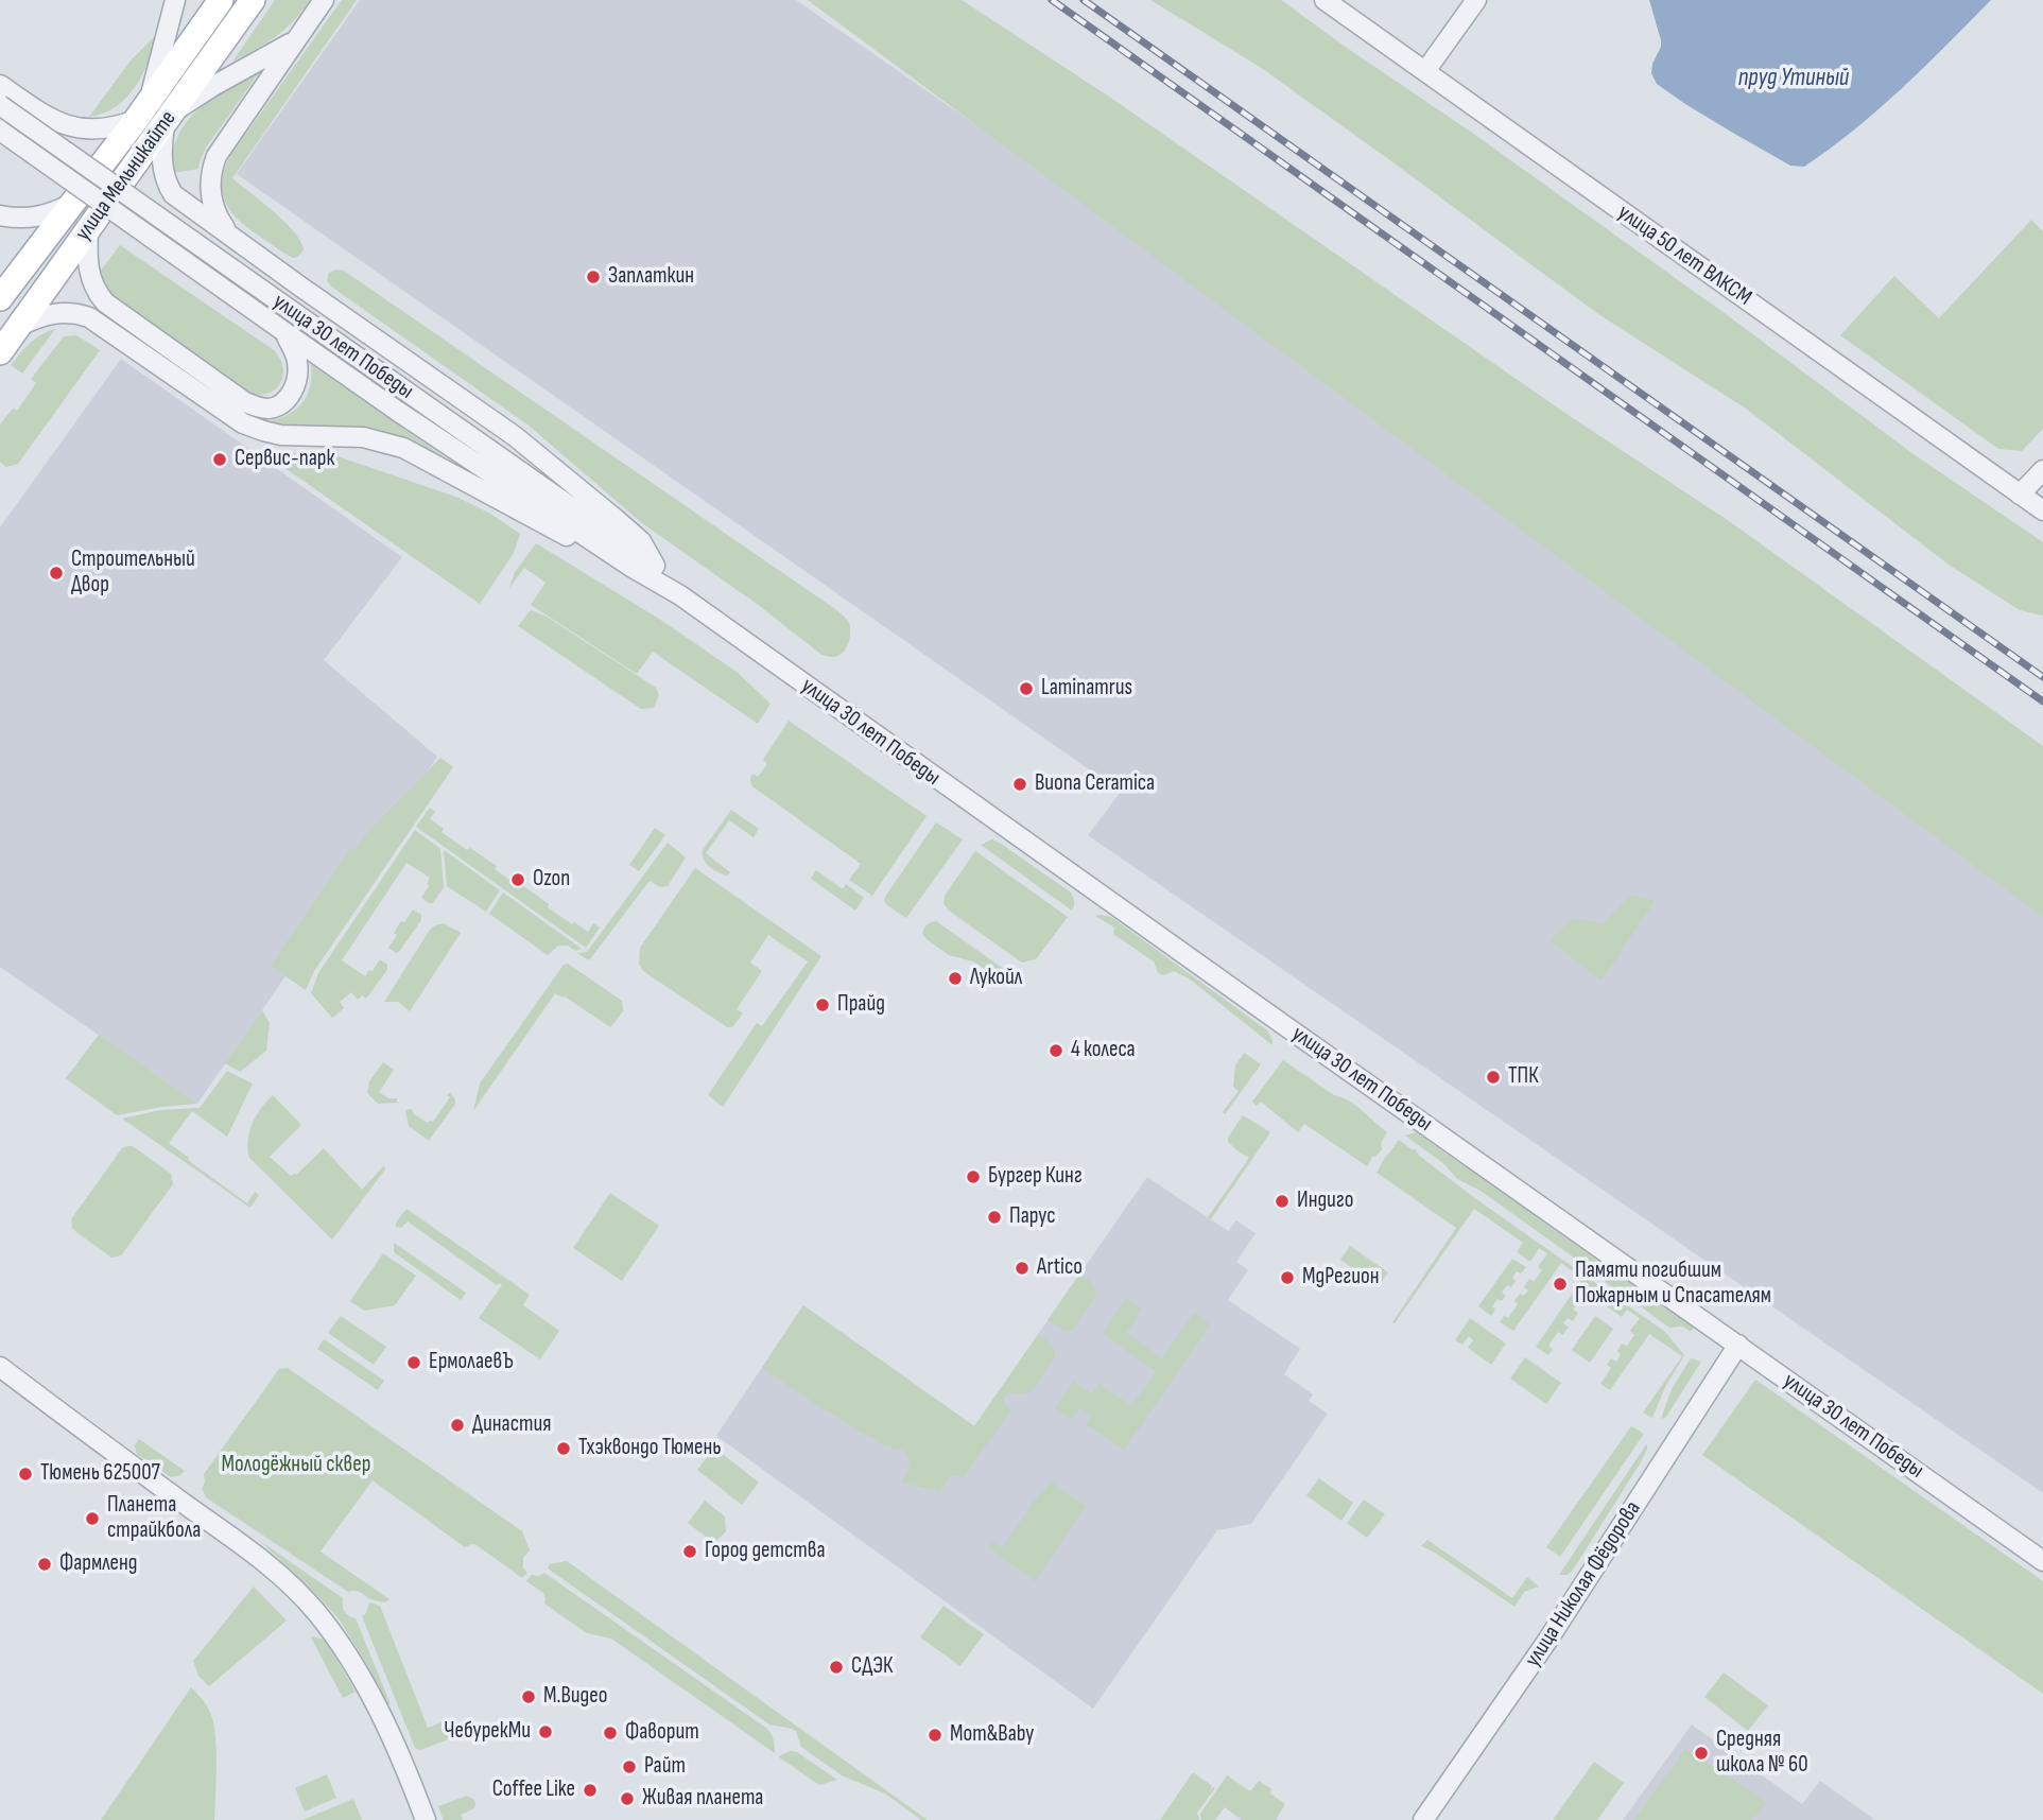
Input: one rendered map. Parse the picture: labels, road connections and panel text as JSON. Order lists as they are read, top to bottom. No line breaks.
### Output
{"streets":{"main road":["улица Мельникайте"],"street":["улица 50 лет ВЛКСМ","улица 30 лет Победы","улица Николая Фёдорова"]},"crossings":[["улица 30 лет Победы","улица Николая Фёдорова"]],"water":["пруд Утиный"],"parks":["Молодёжный сквер"],"places":["Заплаткин","Сервис-парк","Строительный Двор","Laminamrus","Buona Ceramica","Ozon","Лукойл","Прайд","4 колеса","ТПК","Бургер Кинг","Индиго","Парус","Artico","МдРегион","Памяти погибшим Пожарным и Спасателям","ЕрмолаевЪ","Династия","Тхэквондо Тюмень","Тюмень 625007","Планета страйкбола","Город детства","Фармленд","СДЭК","М.Видео","ЧебурекМи","Фаворит","Mom&Baby","Средняя школа № 60","Райт","Coffee Like","Живая планета"]}
